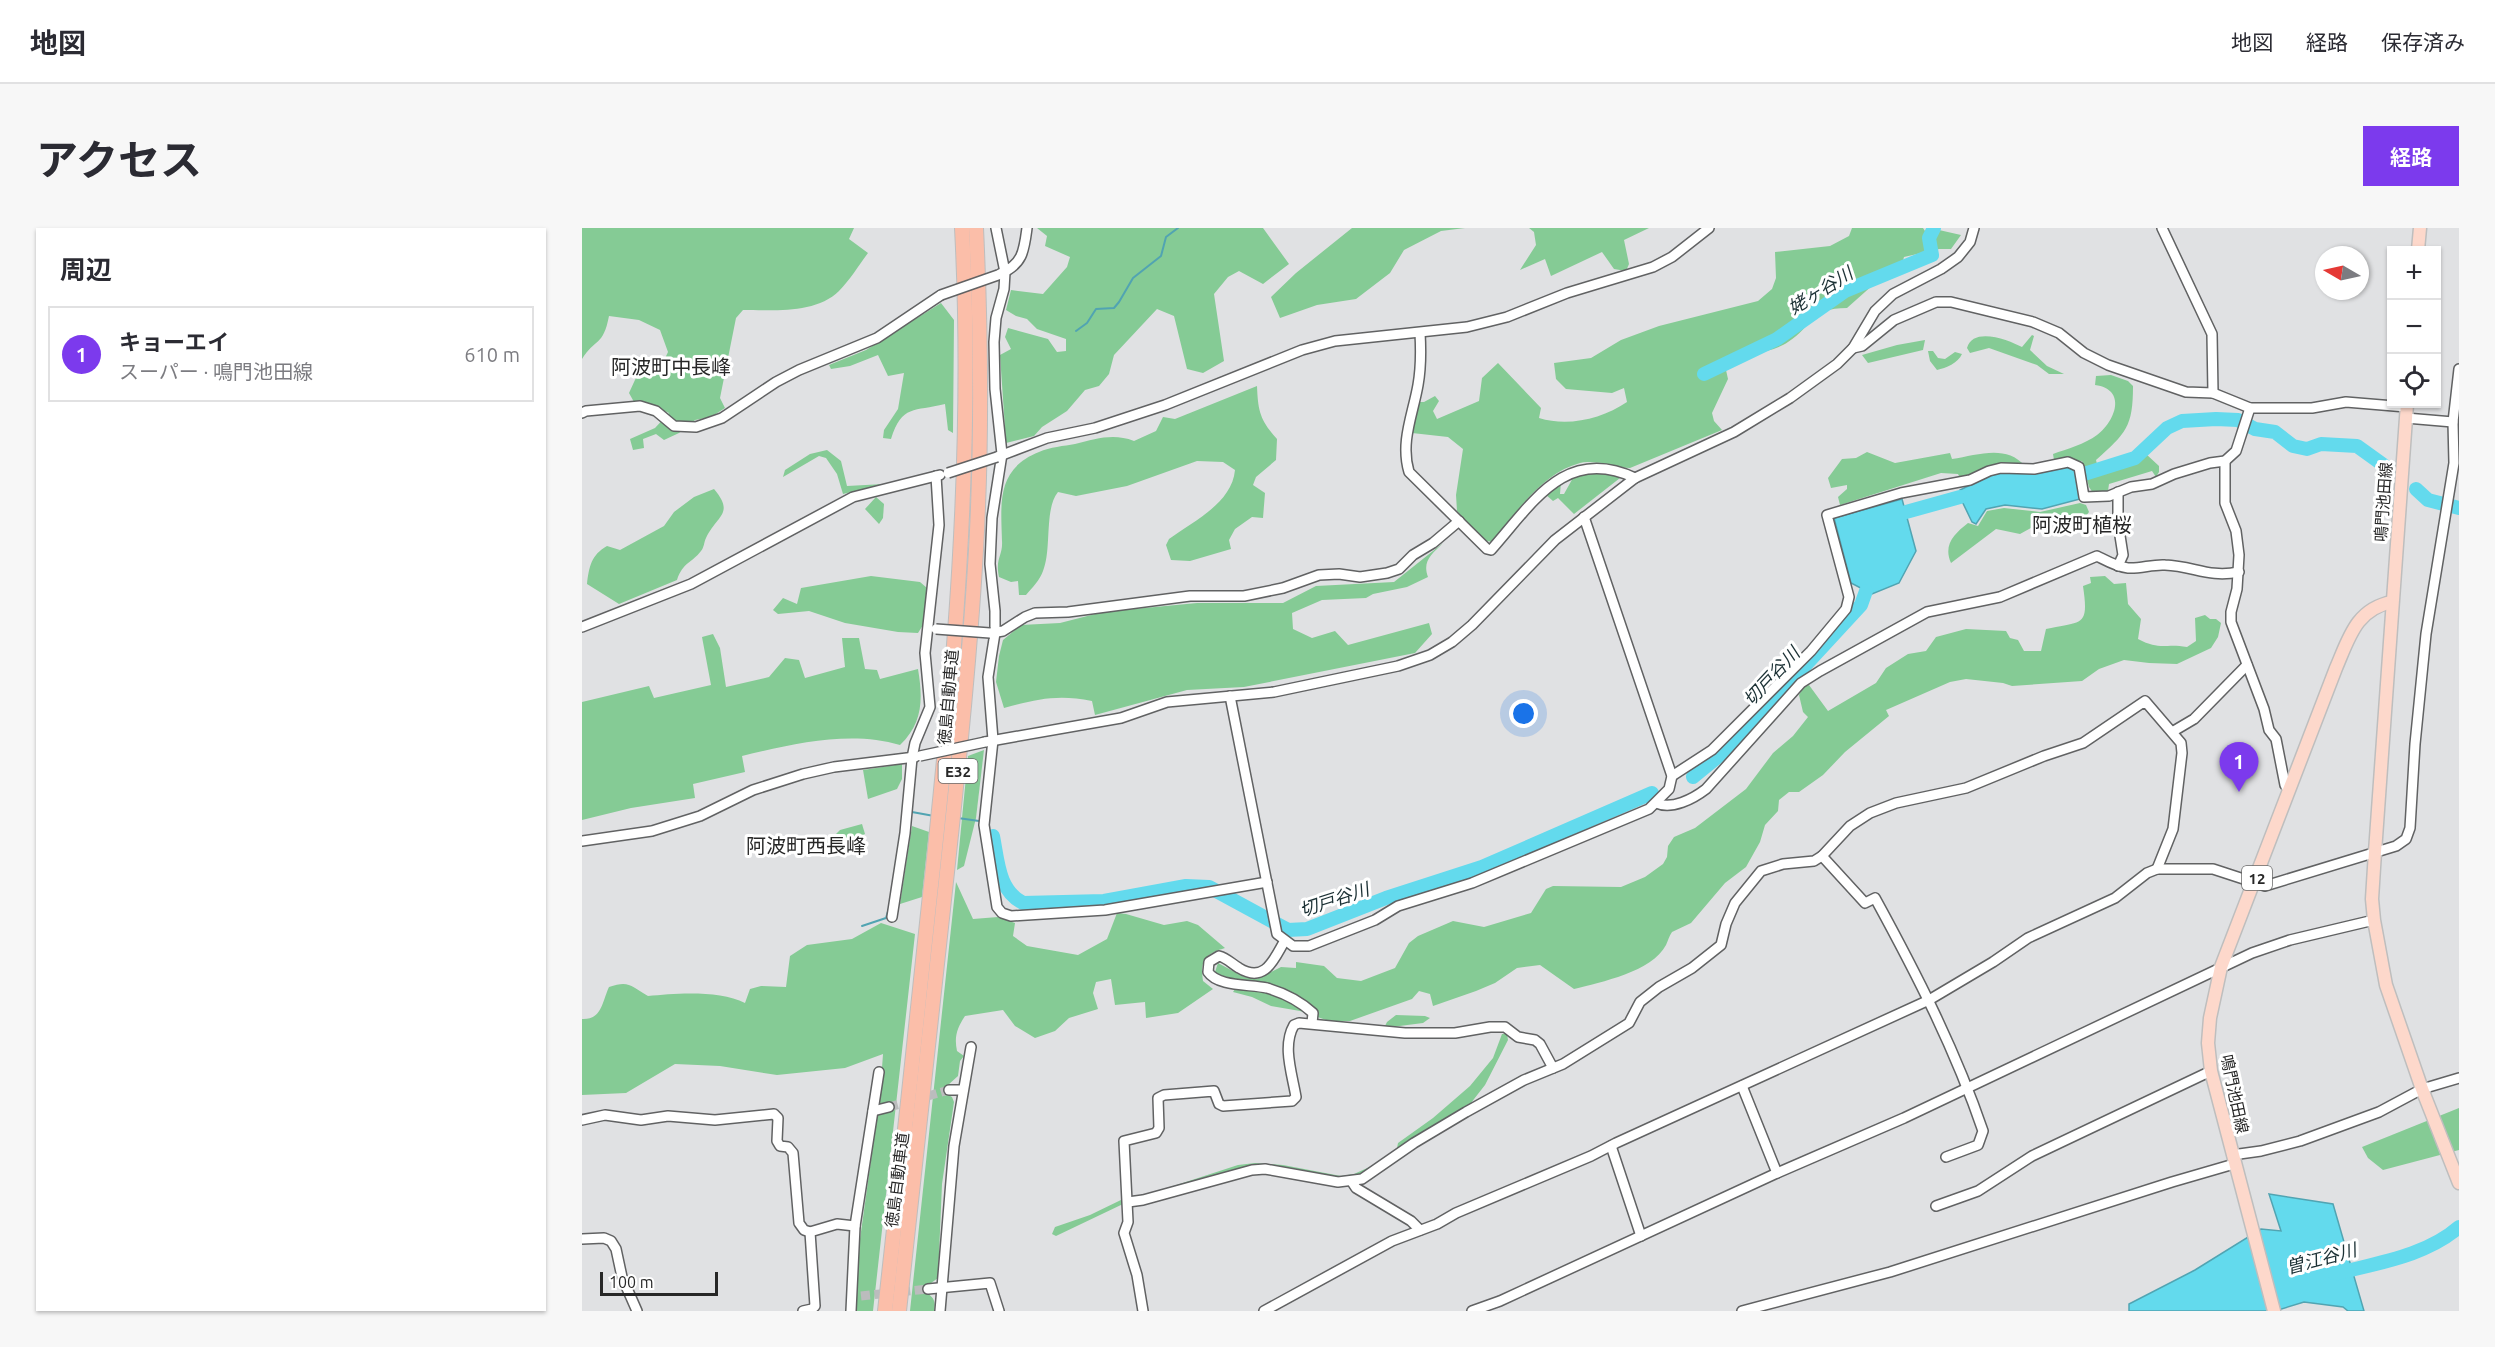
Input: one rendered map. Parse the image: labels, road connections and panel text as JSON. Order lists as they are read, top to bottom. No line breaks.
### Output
{"streets":{"highway":["徳島自動車道","E32"],"main road":["鳴門池田線","12"]},"districts":["阿波町中長峰","阿波町植桜","阿波町西長峰"],"water":["姥ヶ谷川","切戸谷川","曽江谷川"],"scale_bar":"100 m","north":"left","page":{"header":"地図","nav":["地図","経路","保存済み"],"title":"アクセス","buttons":"経路","heading":"周辺","map_buttons":["+","−"],"list":[{"mark":"1","name":"キョーエイ","note":"スーパー · 鳴門池田線","value":"610 m"}],"pins":"1","scale":"100 m"}}
